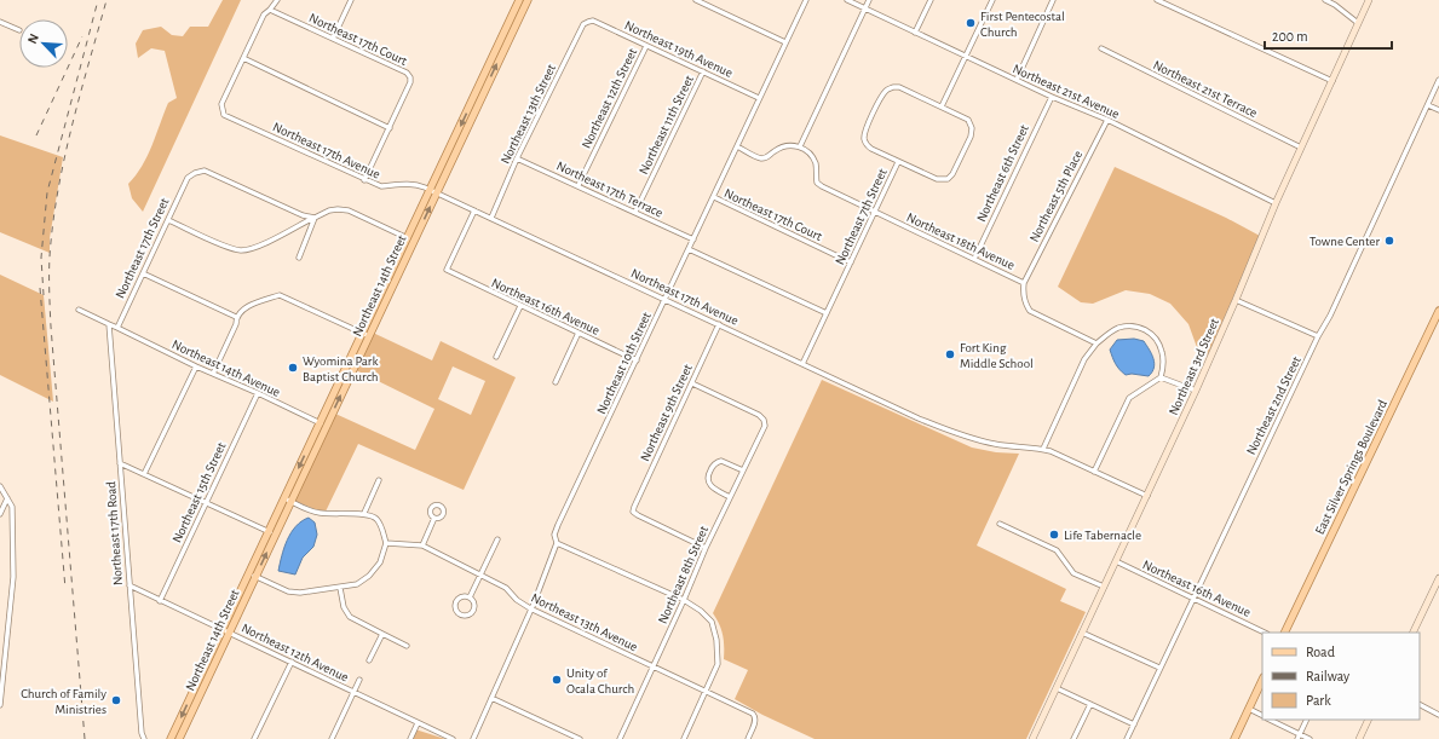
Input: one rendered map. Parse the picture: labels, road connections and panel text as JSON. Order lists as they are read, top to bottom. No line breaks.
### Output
{"streets":{"main road":["Northeast 14th Street","East Silver Springs Boulevard"],"street":["Northeast 17th Court","Northeast 19th Avenue","Northeast 21st Terrace","Northeast 21st Avenue","Northeast 12th Street","Northeast 13th Street","Northeast 11th Street","Northeast 17th Avenue","Northeast 6th Street","Northeast 17th Terrace","Northeast 5th Place","Northeast 7th Street","Northeast 18th Avenue","Northeast 17th Street","Northeast 16th Avenue","Northeast 10th Street","Northeast 3rd Street","Northeast 14th Avenue","Northeast 2nd Street","Northeast 9th Street","Northeast 15th Street","Northeast 17th Road","Northeast 8th Street","Northeast 13th Avenue","Northeast 12th Avenue"]},"crossings":[["Northeast 17th Court","Northeast 7th Street"],["Northeast 17th Court","Northeast 10th Street"],["Northeast 19th Avenue","Northeast 12th Street"],["Northeast 19th Avenue","Northeast 13th Street"],["Northeast 19th Avenue","Northeast 11th Street"],["Northeast 19th Avenue","Northeast 10th Street"],["Northeast 21st Terrace","Northeast 3rd Street"],["Northeast 21st Avenue","Northeast 6th Street"],["Northeast 21st Avenue","Northeast 5th Place"],["Northeast 21st Avenue","Northeast 3rd Street"],["Northeast 12th Street","Northeast 17th Terrace"],["Northeast 13th Street","Northeast 17th Avenue"],["Northeast 13th Street","Northeast 17th Terrace"],["Northeast 11th Street","Northeast 17th Terrace"],["Northeast 17th Avenue","Northeast 7th Street"],["Northeast 17th Avenue","Northeast 14th Street"],["Northeast 17th Avenue","Northeast 16th Avenue"],["Northeast 17th Avenue","Northeast 10th Street"],["Northeast 17th Avenue","Northeast 3rd Street"],["Northeast 17th Avenue","Northeast 9th Street"],["Northeast 6th Street","Northeast 18th Avenue"],["Northeast 17th Terrace","Northeast 10th Street"],["Northeast 5th Place","Northeast 18th Avenue"],["Northeast 7th Street","Northeast 18th Avenue"],["Northeast 17th Street","Northeast 14th Avenue"],["Northeast 14th Street","Northeast 14th Avenue"],["Northeast 14th Street","Northeast 12th Avenue"],["Northeast 16th Avenue","Northeast 10th Street"],["Northeast 16th Avenue","Northeast 3rd Street"],["Northeast 16th Avenue","Northeast 2nd Street"],["Northeast 10th Street","Northeast 13th Avenue"],["Northeast 14th Avenue","Northeast 15th Street"],["Northeast 9th Street","Northeast 8th Street"],["Northeast 15th Street","Northeast 12th Avenue"],["Northeast 17th Road","Northeast 12th Avenue"],["Northeast 8th Street","Northeast 13th Avenue"]],"places":["First Pentecostal Church","Towne Center","Fort King Middle School","Wyomina Park Baptist Church","Life Tabernacle","Unity of Ocala Church","Church of Family Ministries"],"legend":["Road","Railway","Park"],"scale_bar":"200 m","north":"top left"}
